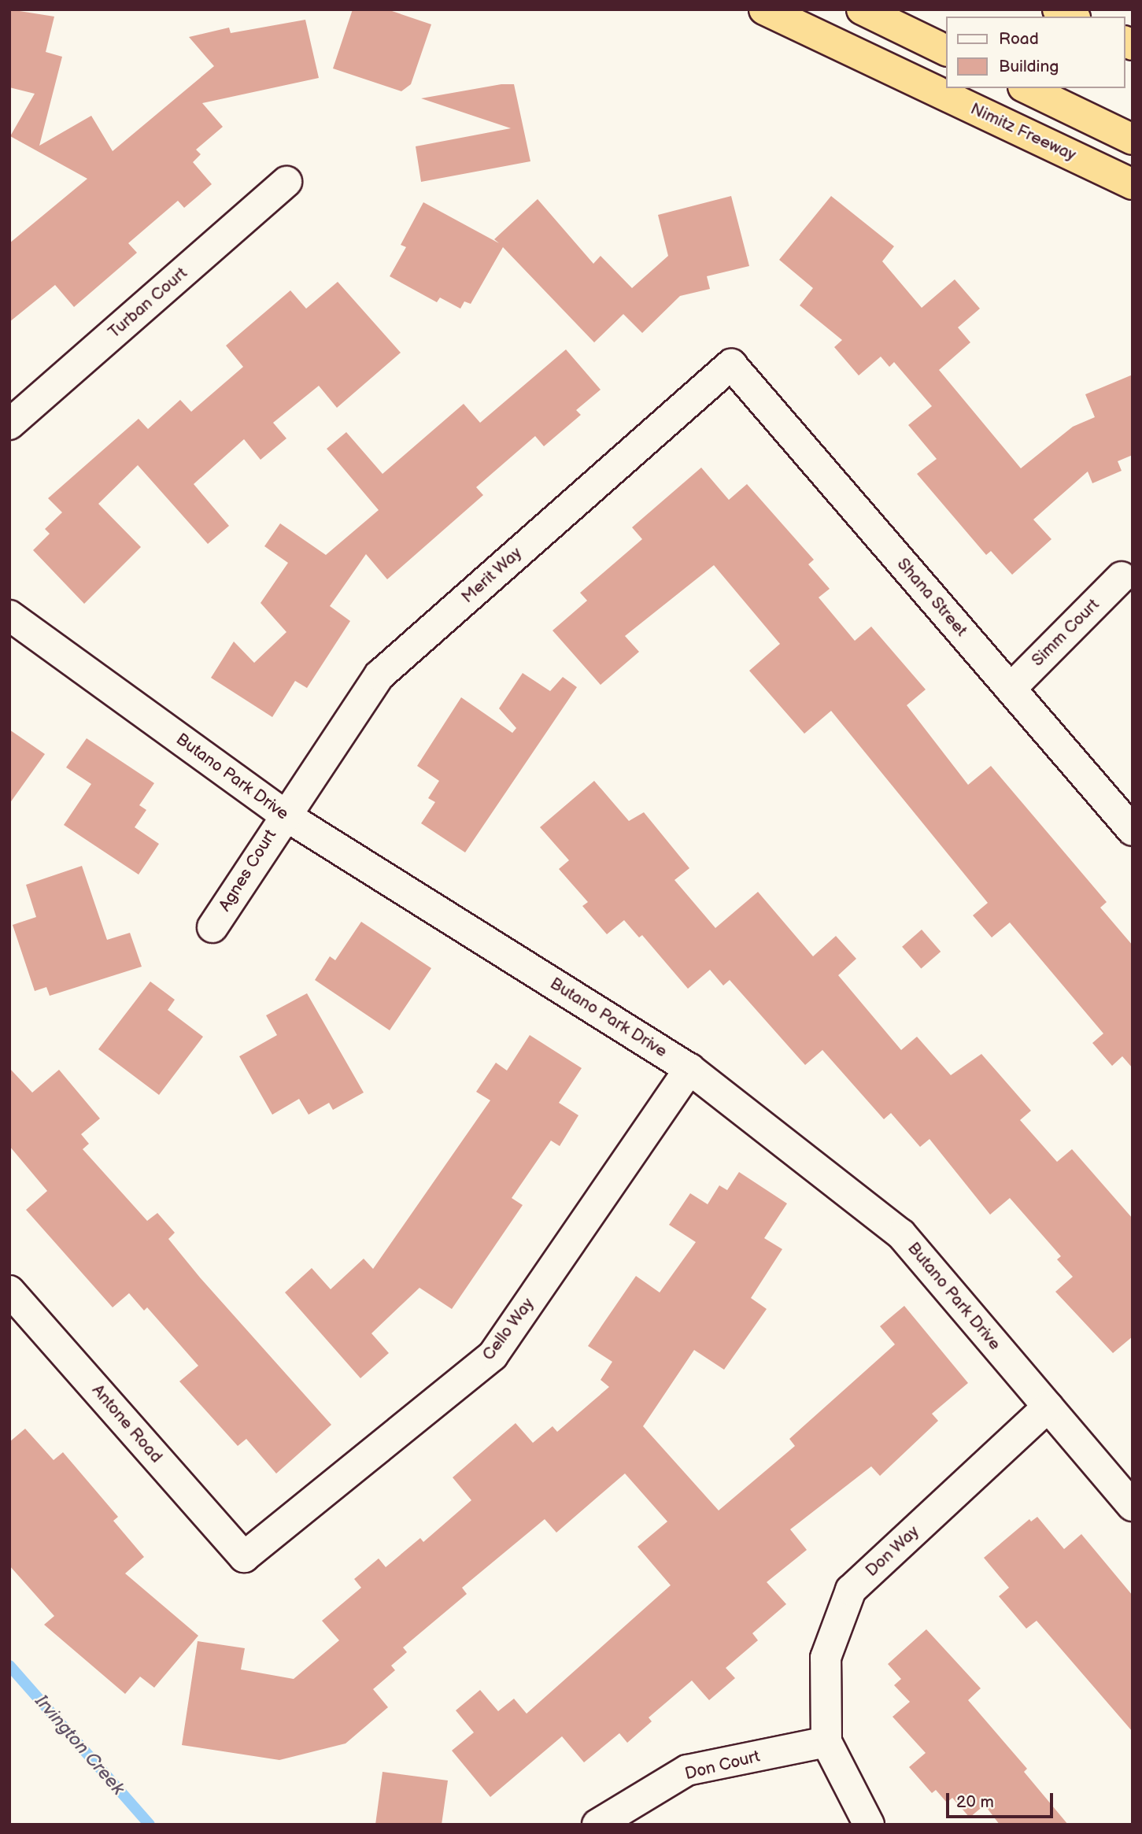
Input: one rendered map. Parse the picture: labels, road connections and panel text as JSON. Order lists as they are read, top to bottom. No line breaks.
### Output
{"streets":{"highway":["Nimitz Freeway"],"street":["Turban Court","Merit Way","Shana Street","Simm Court","Butano Park Drive","Agnes Court","Cello Way","Antone Road","Don Way","Don Court"]},"crossings":[["Merit Way","Shana Street"],["Merit Way","Butano Park Drive"],["Merit Way","Agnes Court"],["Shana Street","Simm Court"],["Butano Park Drive","Agnes Court"],["Butano Park Drive","Cello Way"],["Butano Park Drive","Don Way"],["Cello Way","Antone Road"],["Don Way","Don Court"]],"water":["Irvington Creek"],"legend":["Road","Building"],"scale_bar":"20 m"}
